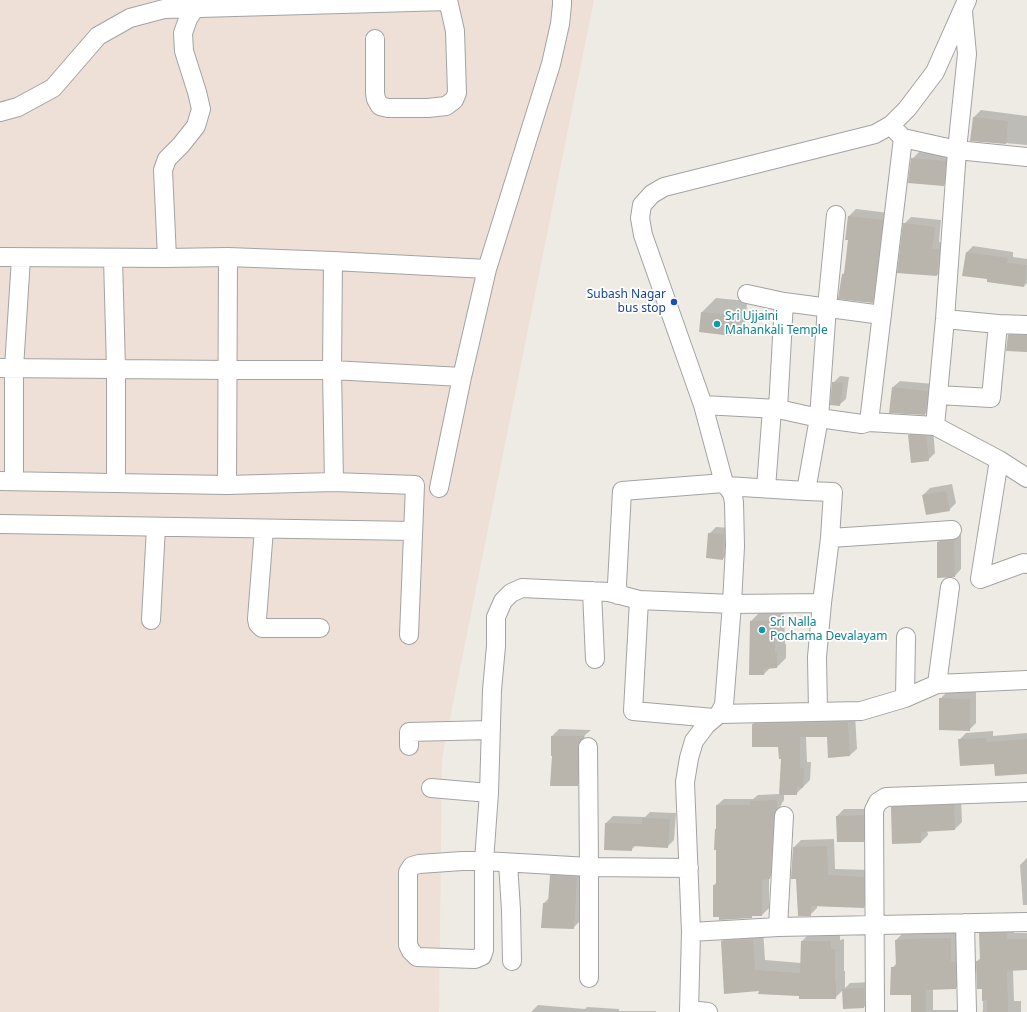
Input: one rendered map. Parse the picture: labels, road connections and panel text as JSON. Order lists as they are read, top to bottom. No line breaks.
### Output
{"places":["Subash Nagar bus stop","Sri Ujjaini Mahankali Temple","Sri Nalla Pochama Devalayam"]}
